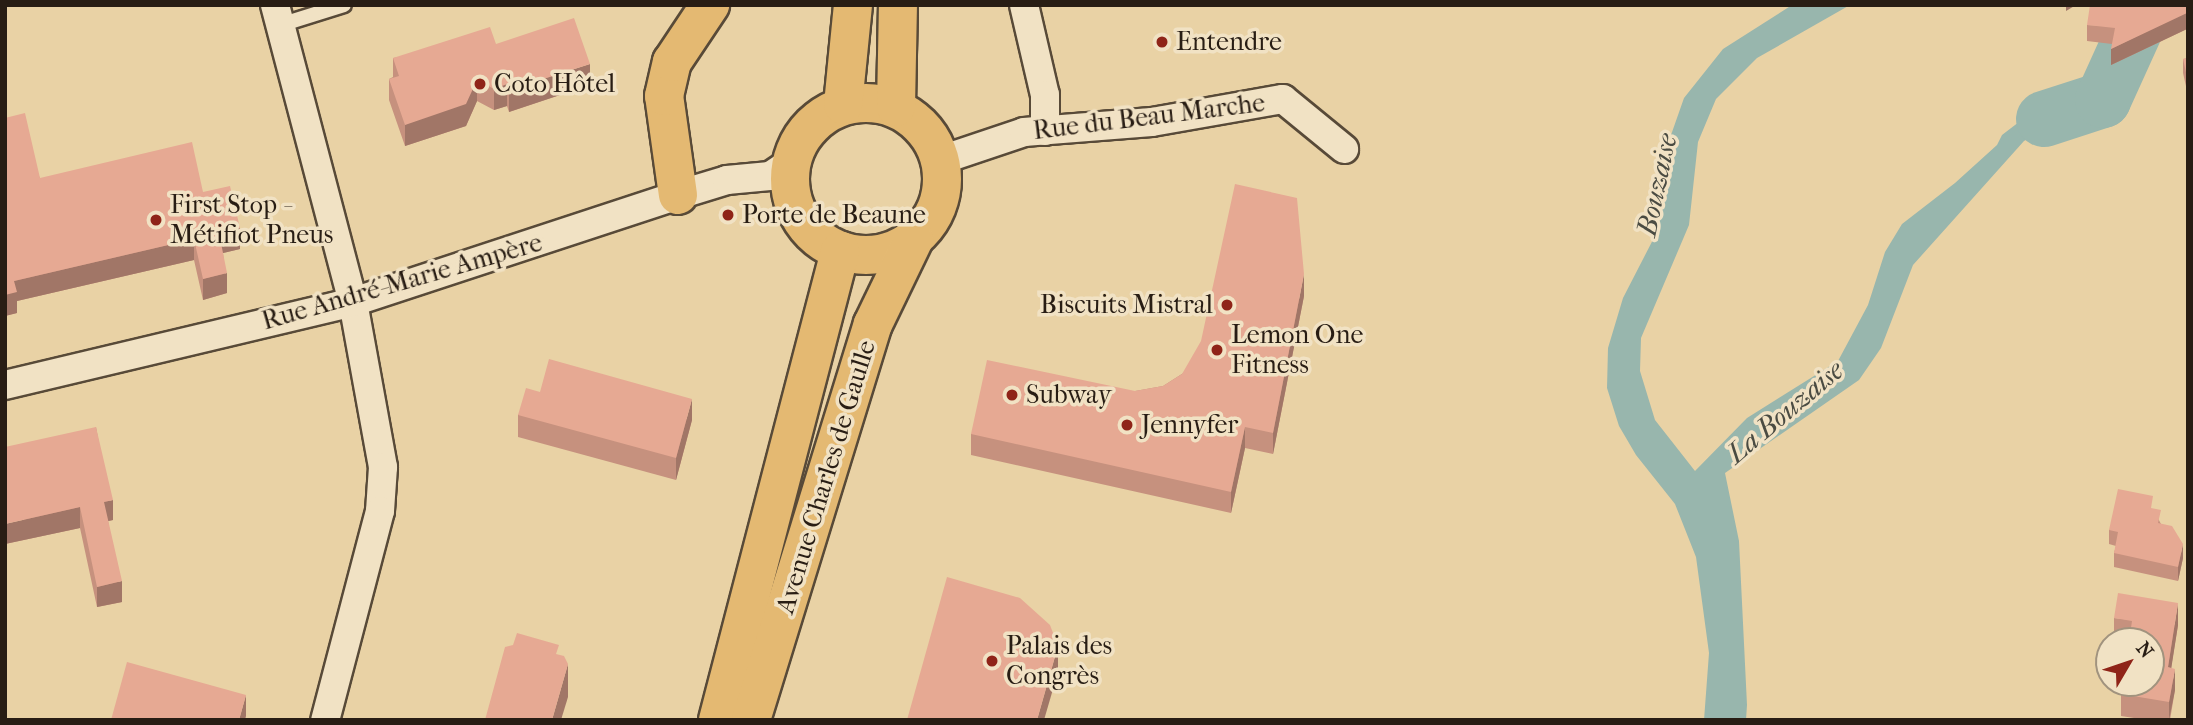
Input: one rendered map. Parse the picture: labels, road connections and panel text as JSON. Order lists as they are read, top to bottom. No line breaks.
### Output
{"streets":{"main road":["Avenue Charles de Gaulle"],"street":["Rue du Beau Marche","Rue André-Marie Ampère"]},"crossings":[["Rue du Beau Marche","Rue André-Marie Ampère"],["Rue du Beau Marche","Avenue Charles de Gaulle"],["Rue André-Marie Ampère","Avenue Charles de Gaulle"]],"water":["Bouzaise","La Bouzaise"],"places":["Entendre","Coto Hôtel","Porte de Beaune","First Stop - Métifiot Pneus","Biscuits Mistral","Lemon One Fitness","Subway","Jennyfer","Palais des Congrès"],"north":"top right"}
